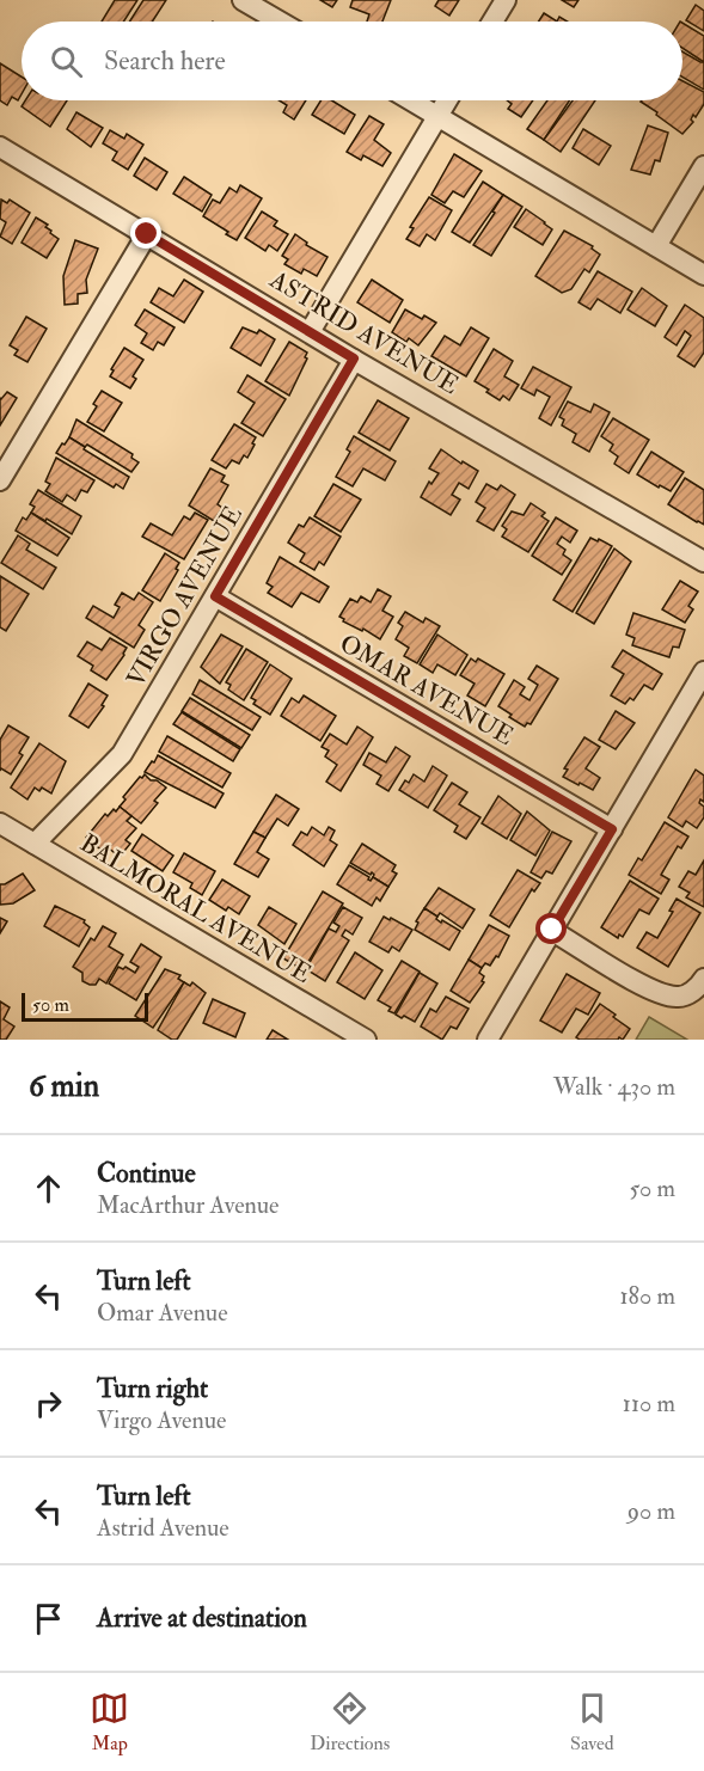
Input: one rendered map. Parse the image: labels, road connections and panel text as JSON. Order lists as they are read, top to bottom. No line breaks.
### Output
{"streets":{"street":["ASTRID AVENUE","VIRGO AVENUE","OMAR AVENUE","BALMORAL AVENUE"]},"crossings":[["ASTRID AVENUE","VIRGO AVENUE"],["VIRGO AVENUE","OMAR AVENUE"],["VIRGO AVENUE","BALMORAL AVENUE"]],"scale_bar":"50 m","page":{"search":"Search here","scale":"50 m","heading":["6 min","Walk · 430 m"],"list":[["Continue","MacArthur Avenue","50 m"],["Turn left","Omar Avenue","180 m"],["Turn right","Virgo Avenue","110 m"],["Turn left","Astrid Avenue","90 m"],"Arrive at destination"],"nav":["Map","Directions","Saved"]}}
